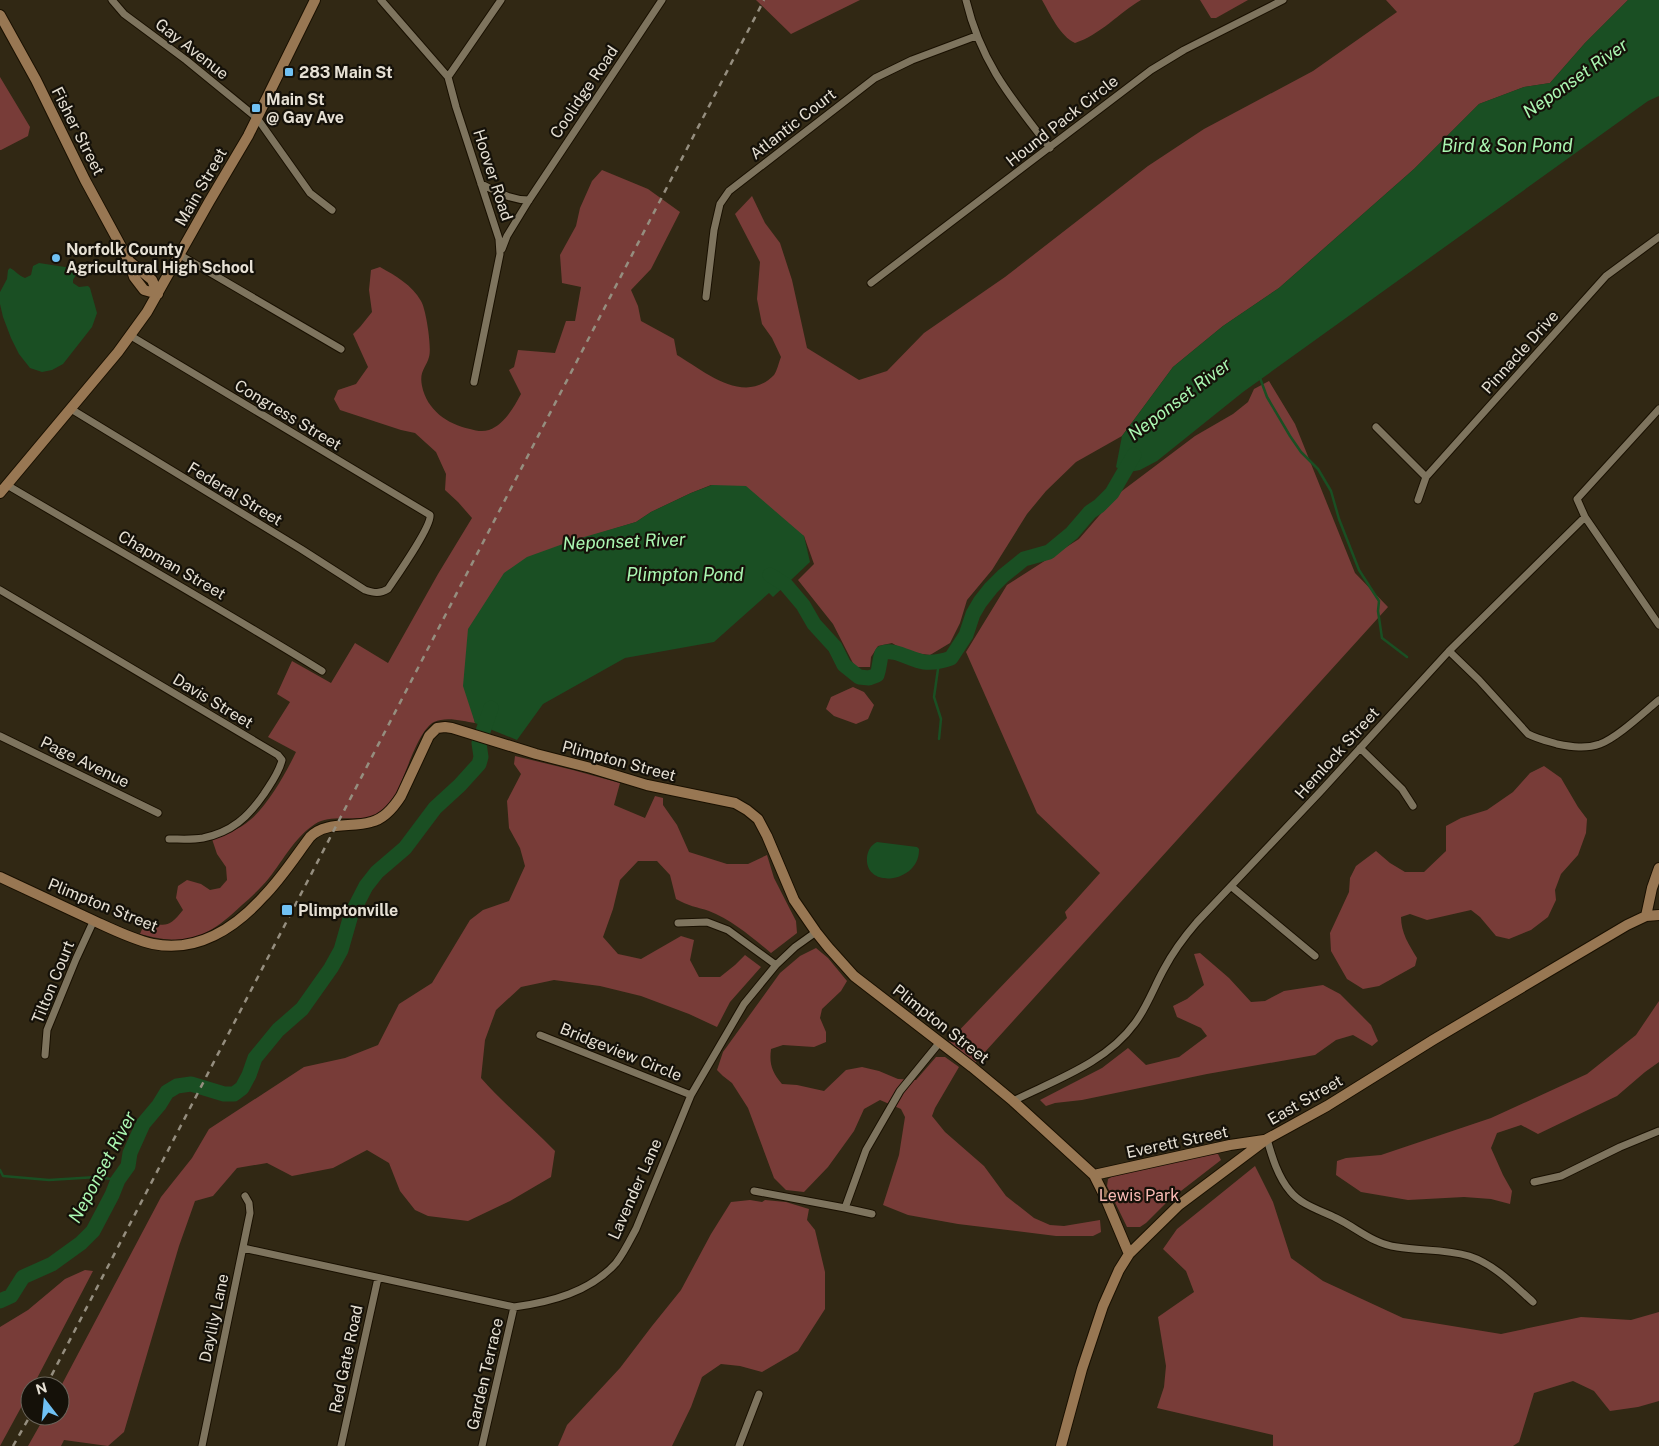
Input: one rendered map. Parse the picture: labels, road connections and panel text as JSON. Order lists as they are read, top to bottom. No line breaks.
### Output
{"streets":{"street":["Gay Avenue","Coolidge Road","Hound Pack Circle","Atlantic Court","Fisher Street","Hoover Road","Main Street","Pinnacle Drive","Congress Street","Federal Street","Chapman Street","Davis Street","Hemlock Street","Plimpton Street","Page Avenue","Tilton Court","Bridgeview Circle","East Street","Everett Street","Lavender Lane","Daylily Lane","Red Gate Road","Garden Terrace"]},"crossings":[["Gay Avenue","Main Street"],["Coolidge Road","Hoover Road"],["Fisher Street","Main Street"],["Main Street","Congress Street"],["Main Street","Federal Street"],["Main Street","Chapman Street"],["Congress Street","Federal Street"],["Hemlock Street","Plimpton Street"],["Plimpton Street","Tilton Court"],["Plimpton Street","East Street"],["Plimpton Street","Everett Street"],["Plimpton Street","Lavender Lane"],["Bridgeview Circle","Lavender Lane"],["East Street","Everett Street"],["Lavender Lane","Daylily Lane"],["Lavender Lane","Red Gate Road"],["Lavender Lane","Garden Terrace"]],"water":["Neponset River","Bird & Son Pond","Plimpton Pond"],"parks":["Lewis Park"],"places":{"transit":["283 Main St","Main St @ Gay Ave","Plimptonville"],"other":["Norfolk County Agricultural High School"]},"north":"top"}
